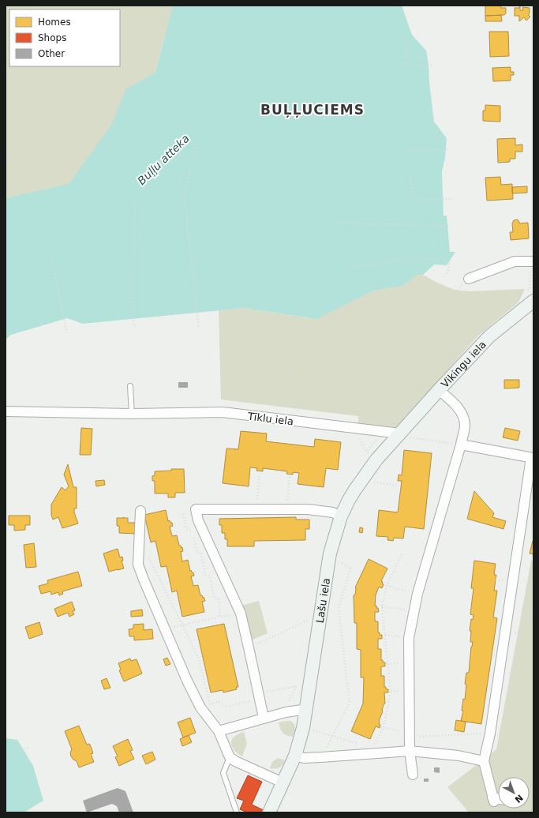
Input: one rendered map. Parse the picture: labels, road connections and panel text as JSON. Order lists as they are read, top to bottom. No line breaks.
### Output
{"streets":{"street":["Vikingu iela","Tīklu iela","Lašu iela"]},"crossings":[["Vikingu iela","Tīklu iela"],["Vikingu iela","Lašu iela"],["Tīklu iela","Lašu iela"]],"districts":["BUĻĻUCIEMS"],"water":["Buļļu atteka"],"legend":["Homes","Shops","Other"],"north":"bottom right"}
